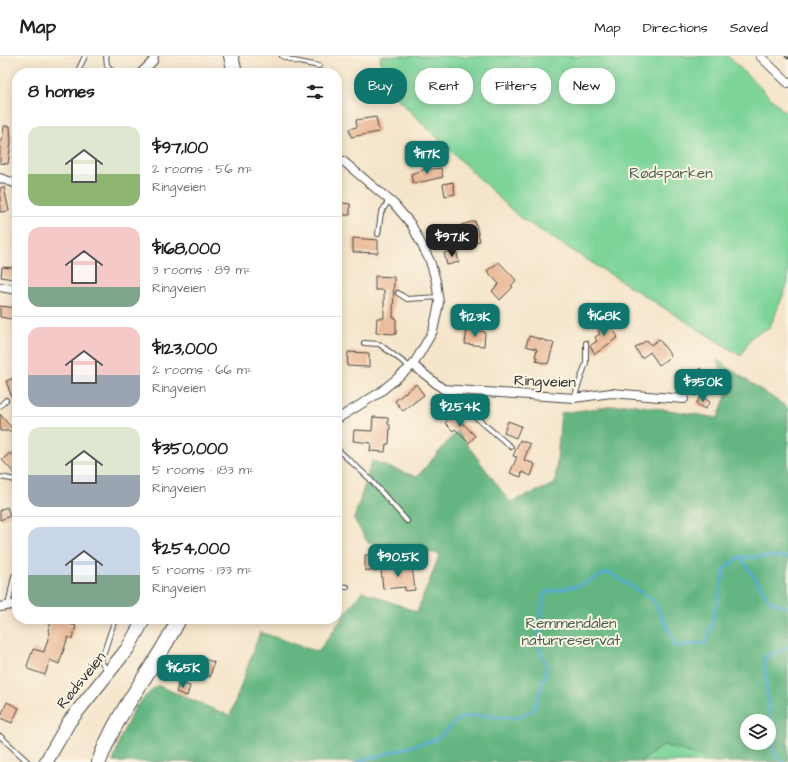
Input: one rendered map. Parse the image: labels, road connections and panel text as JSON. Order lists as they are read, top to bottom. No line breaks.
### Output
{"streets":{"main road":["Rødsveien"],"street":["Ringveien"]},"parks":["Rødsparken","Remmendalen naturreservat"],"page":{"header":"Map","nav":["Map","Directions","Saved"],"chip":["Buy","Rent","Filters","New"],"heading":"8 homes","list":[{"name":"$97,100","note":"2 rooms · 56 m² · Ringveien"},{"name":"$168,000","note":"3 rooms · 89 m² · Ringveien"},{"name":"$123,000","note":"2 rooms · 66 m² · Ringveien"},{"name":"$350,000","note":"5 rooms · 183 m² · Ringveien"},{"name":"$254,000","note":"5 rooms · 133 m² · Ringveien"}],"price":["$117K","$97.1K","$168K","$123K","$350K","$254K","$90.5K","$165K"]}}
